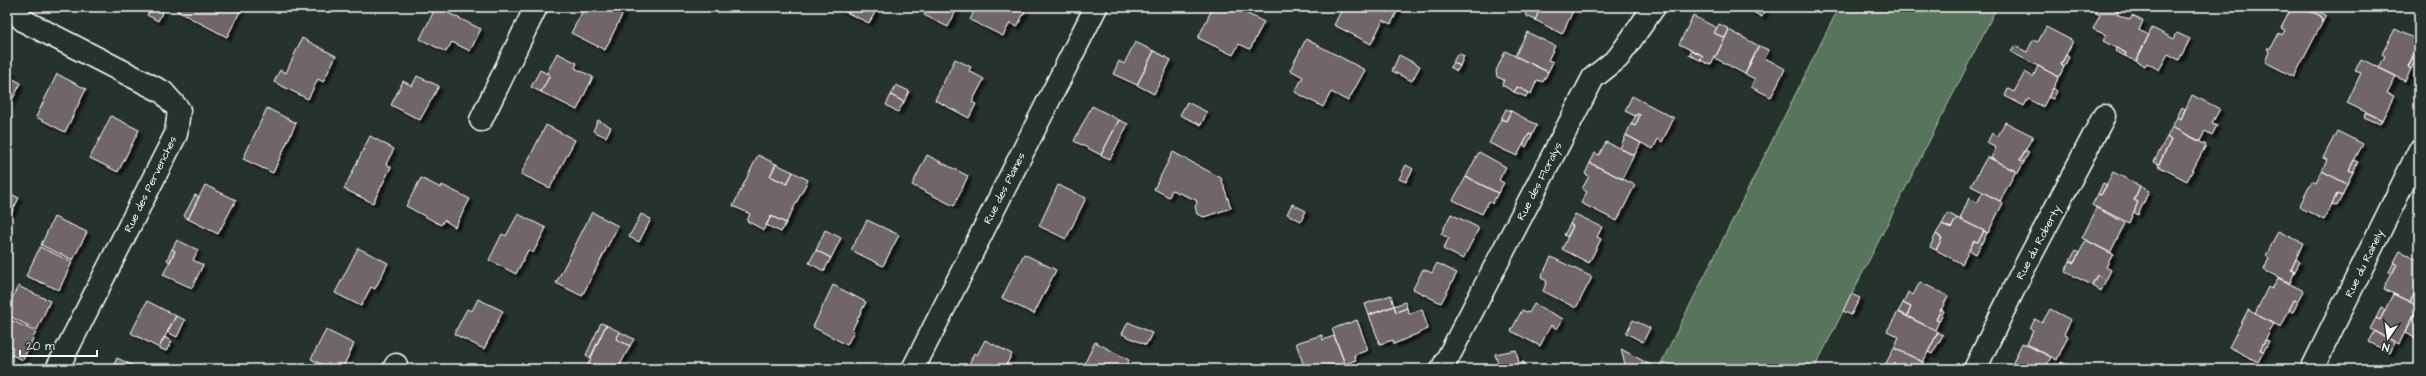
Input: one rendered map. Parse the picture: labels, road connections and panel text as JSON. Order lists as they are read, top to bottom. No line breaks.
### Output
{"streets":{"street":["Rue des Floralys","Rue des Pervenches","Rue des Plaines","Rue du Roberty","Rue du Rainely"]},"scale_bar":"20 m","north":"bottom"}
